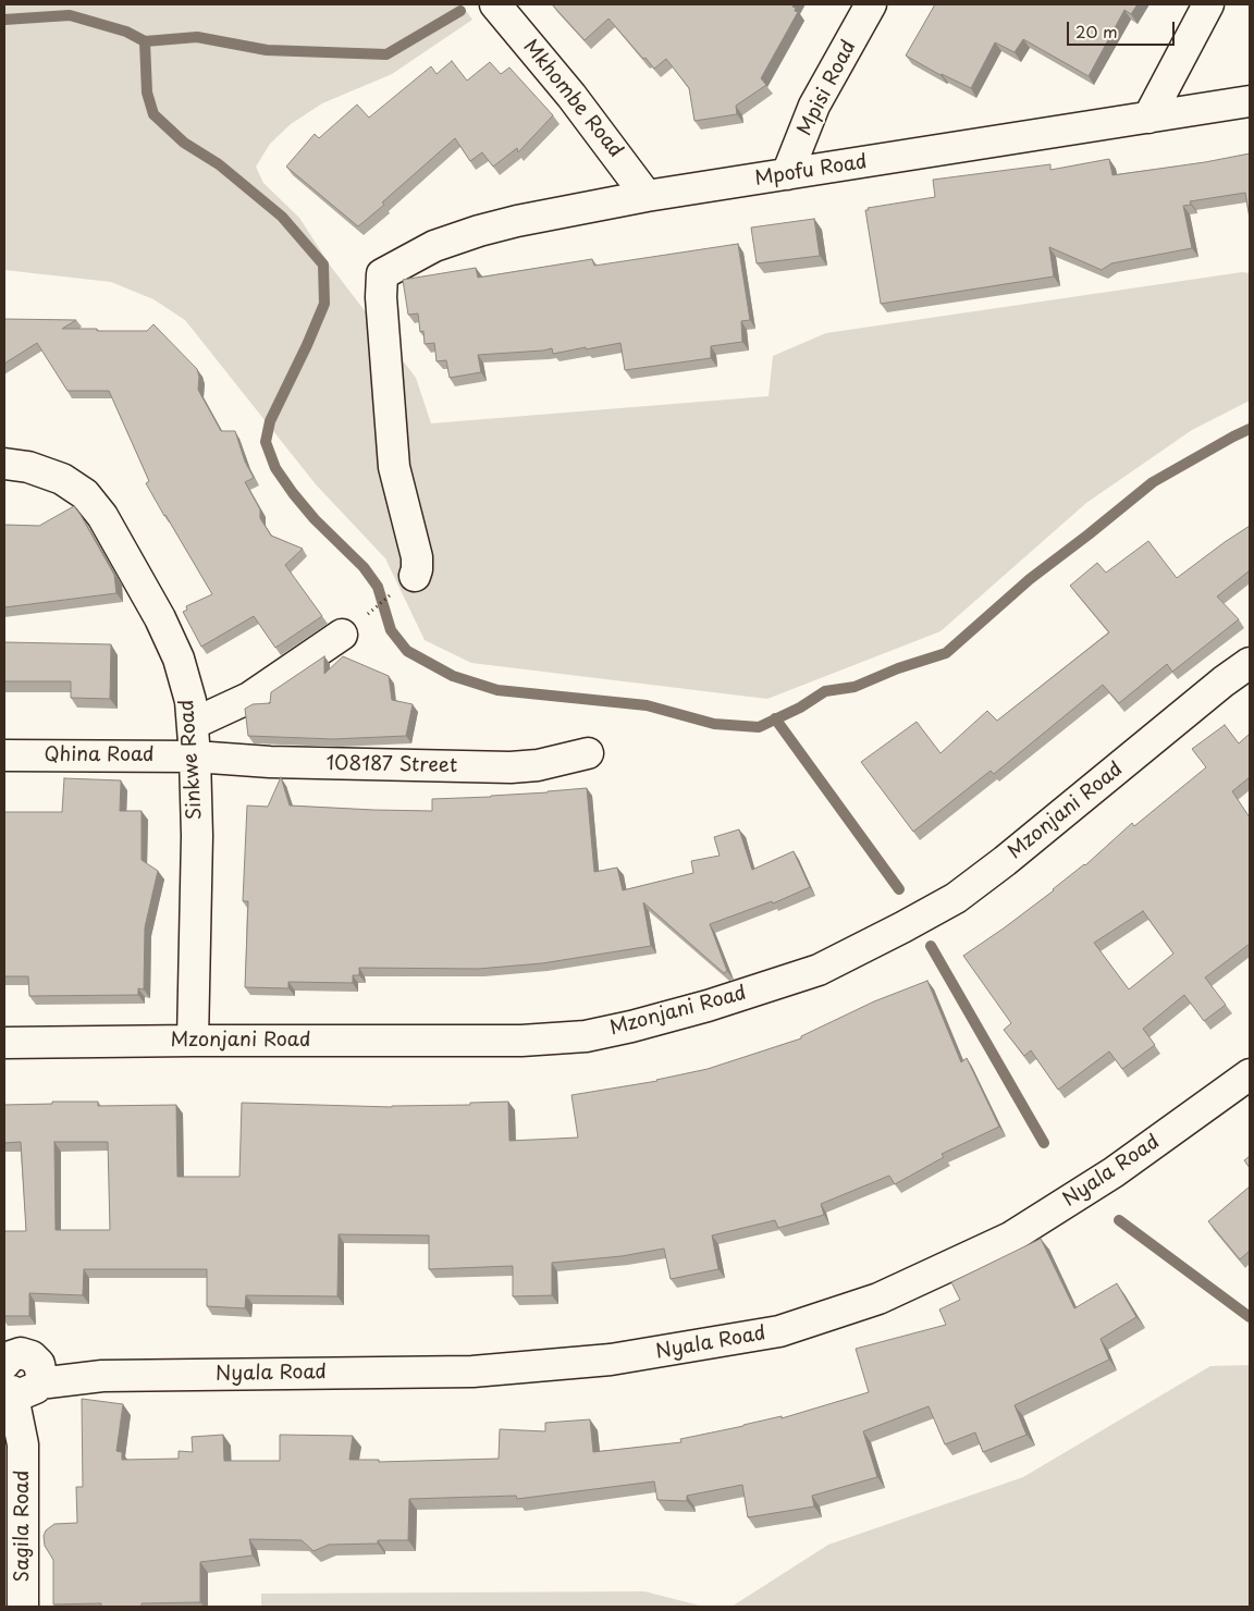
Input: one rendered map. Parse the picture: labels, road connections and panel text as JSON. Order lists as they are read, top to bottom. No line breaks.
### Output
{"streets":{"street":["Mpisi Road","Mkhombe Road","Mpofu Road","Qhina Road","Sinkwe Road","108187 Street","Mzonjani Road","Nyala Road","Sagila Road"]},"crossings":[["Mpisi Road","Mpofu Road"],["Mkhombe Road","Mpofu Road"],["Qhina Road","Sinkwe Road"],["Qhina Road","108187 Street"],["Sinkwe Road","108187 Street"],["Sinkwe Road","Mzonjani Road"],["Nyala Road","Sagila Road"]],"scale_bar":"20 m"}
